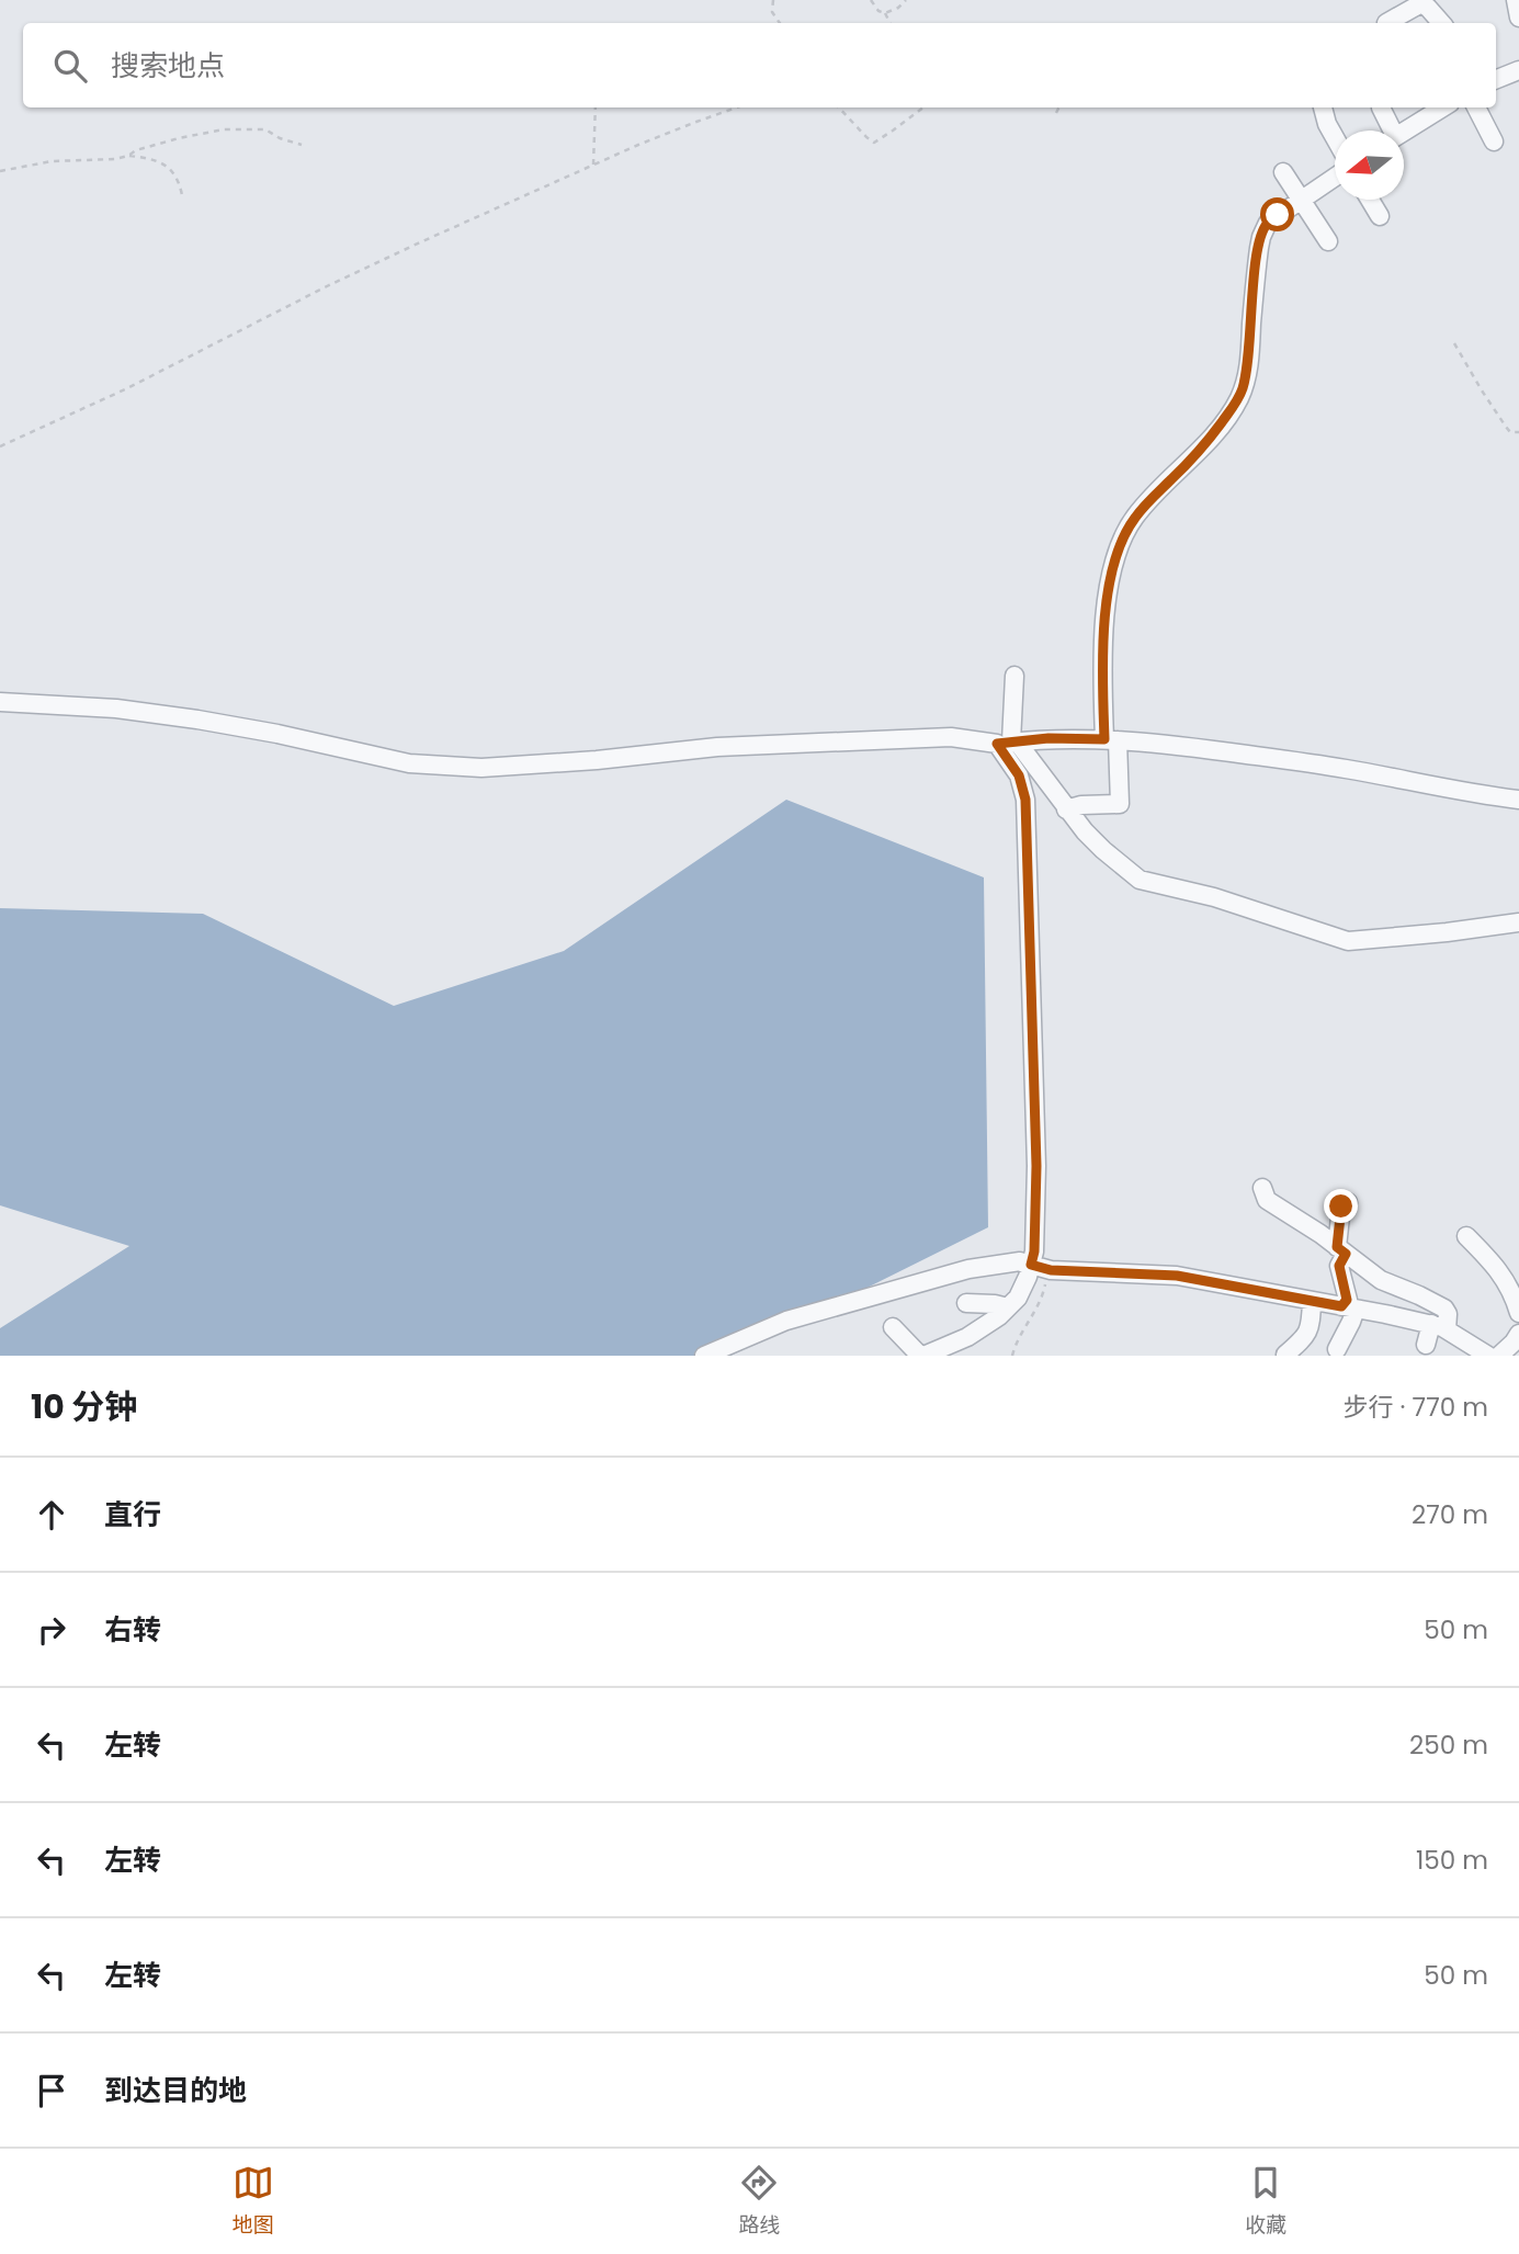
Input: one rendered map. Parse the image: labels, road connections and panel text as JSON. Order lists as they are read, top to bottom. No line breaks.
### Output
{"north":"left","page":{"search":"搜索地点","heading":["10 分钟","步行 · 770 m"],"list":[["直行","270 m"],["右转","50 m"],["左转","250 m"],["左转","150 m"],["左转","50 m"],"到达目的地"],"nav":["地图","路线","收藏"]}}
